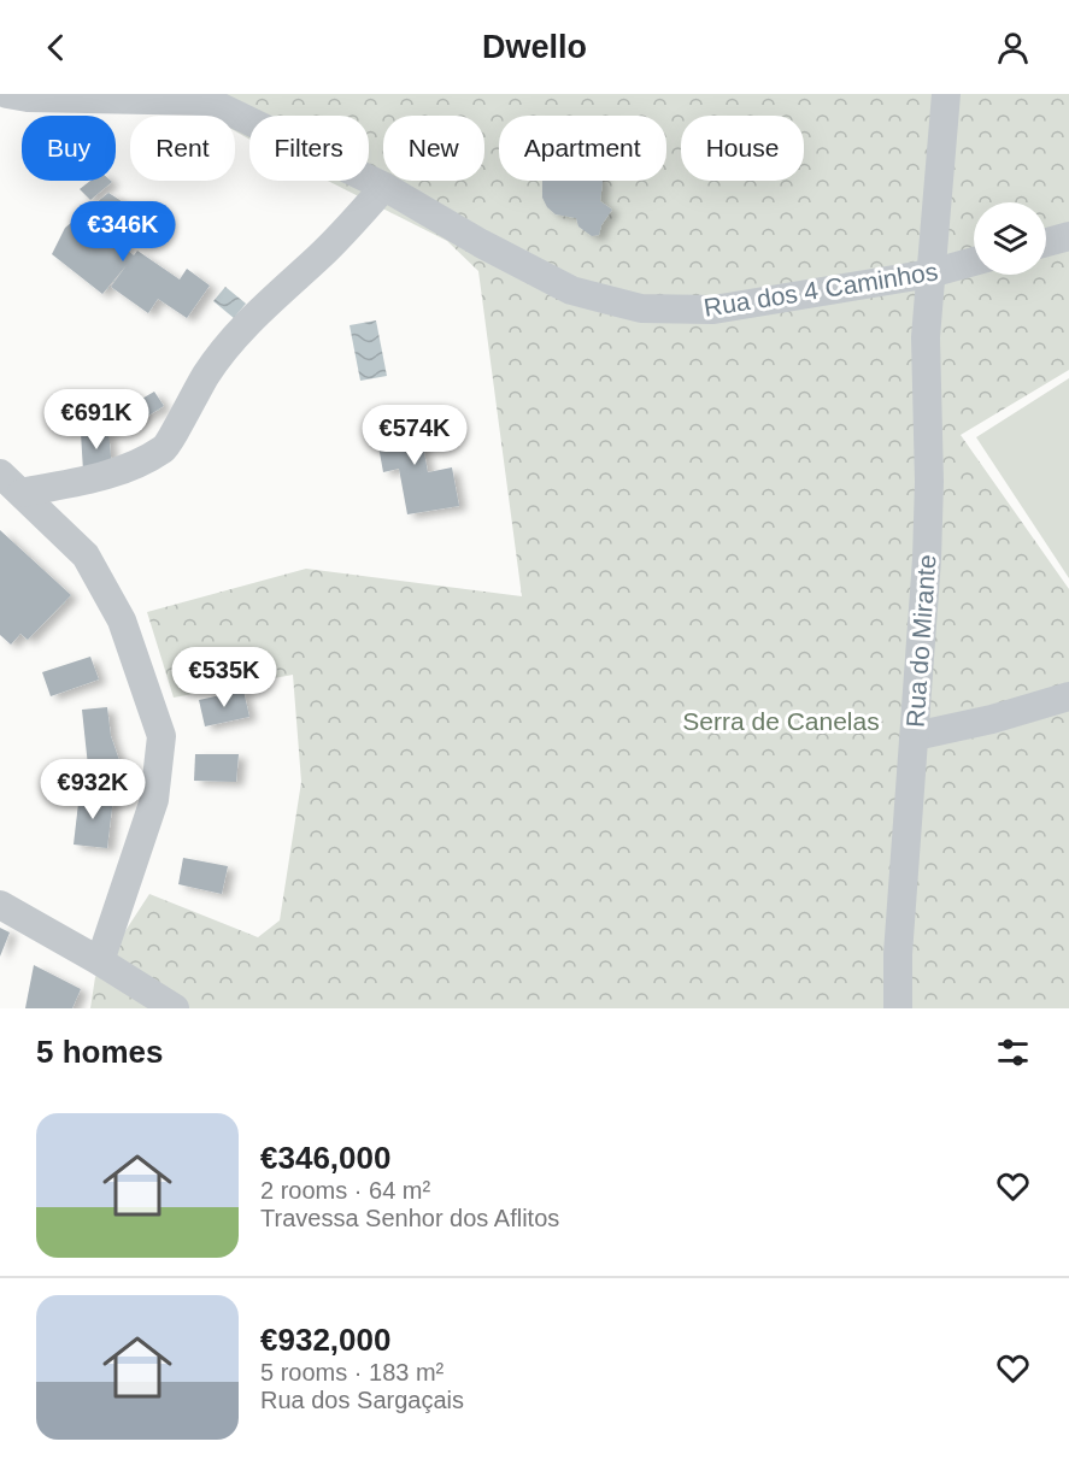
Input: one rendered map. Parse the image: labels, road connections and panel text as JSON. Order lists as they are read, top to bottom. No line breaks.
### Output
{"streets":{"street":["Rua dos 4 Caminhos","Rua do Mirante"]},"crossings":[["Rua dos 4 Caminhos","Rua do Mirante"]],"parks":["Serra de Canelas"],"page":{"header":"Dwello","chip":["Buy","Rent","Filters","New","Apartment","House"],"price":["€346K","€691K","€574K","€535K","€932K"],"heading":"5 homes","list":[{"name":"€346,000","note":"2 rooms · 64 m² · Travessa Senhor dos Aflitos"},{"name":"€932,000","note":"5 rooms · 183 m² · Rua dos Sargaçais"}]}}
